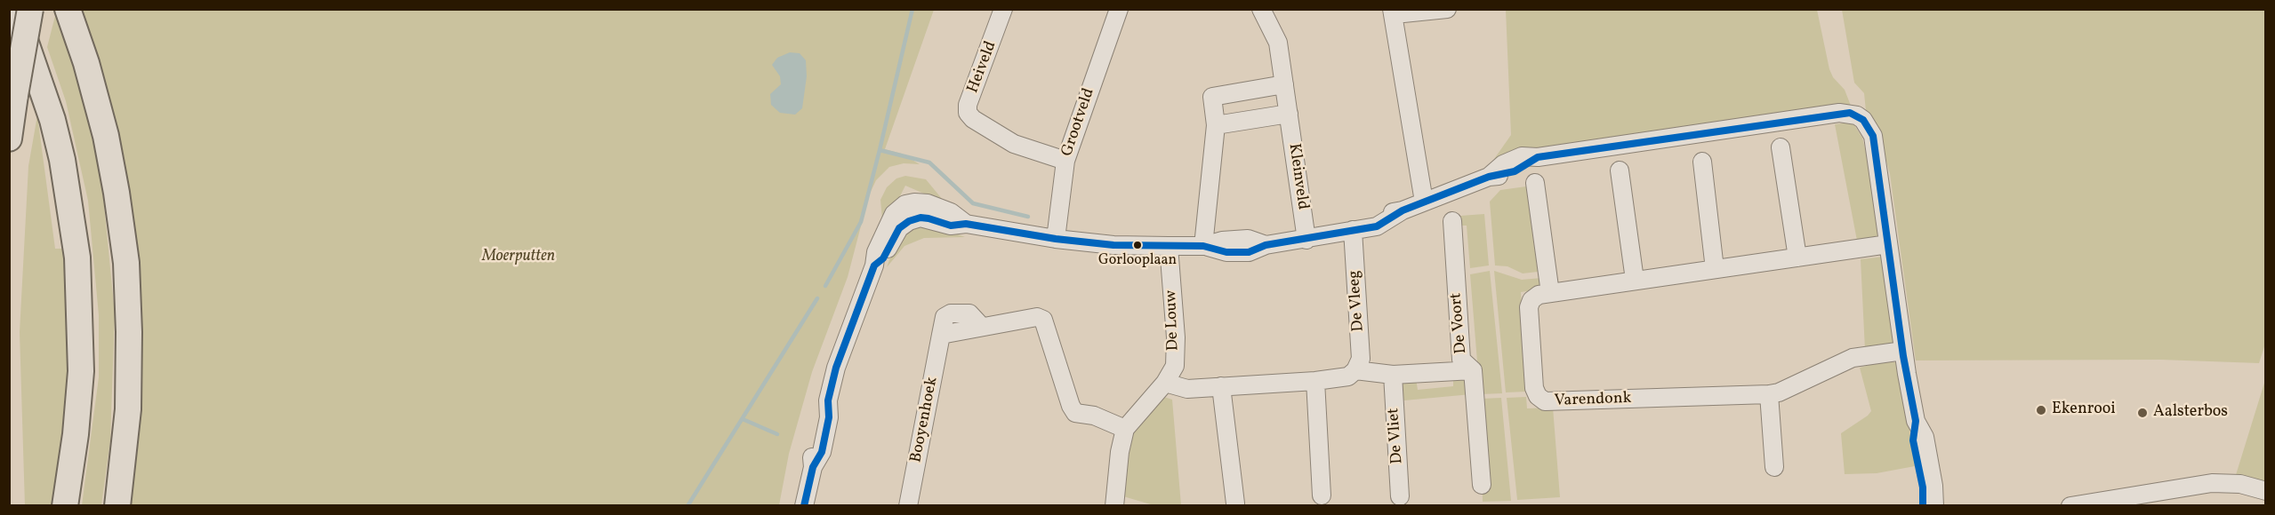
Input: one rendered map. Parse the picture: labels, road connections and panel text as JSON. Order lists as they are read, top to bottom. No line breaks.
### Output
{"streets":{"street":["Heiveld","Grootveld","Kleinveld","De Vleeg","De Louw","De Voort","Varendonk","Booyenhoek","De Vliet"]},"crossings":[["Heiveld","Grootveld"],["De Louw","Booyenhoek"]],"parks":["Moerputten"],"places":["Gorlooplaan","Ekenrooi","Aalsterbos"]}
